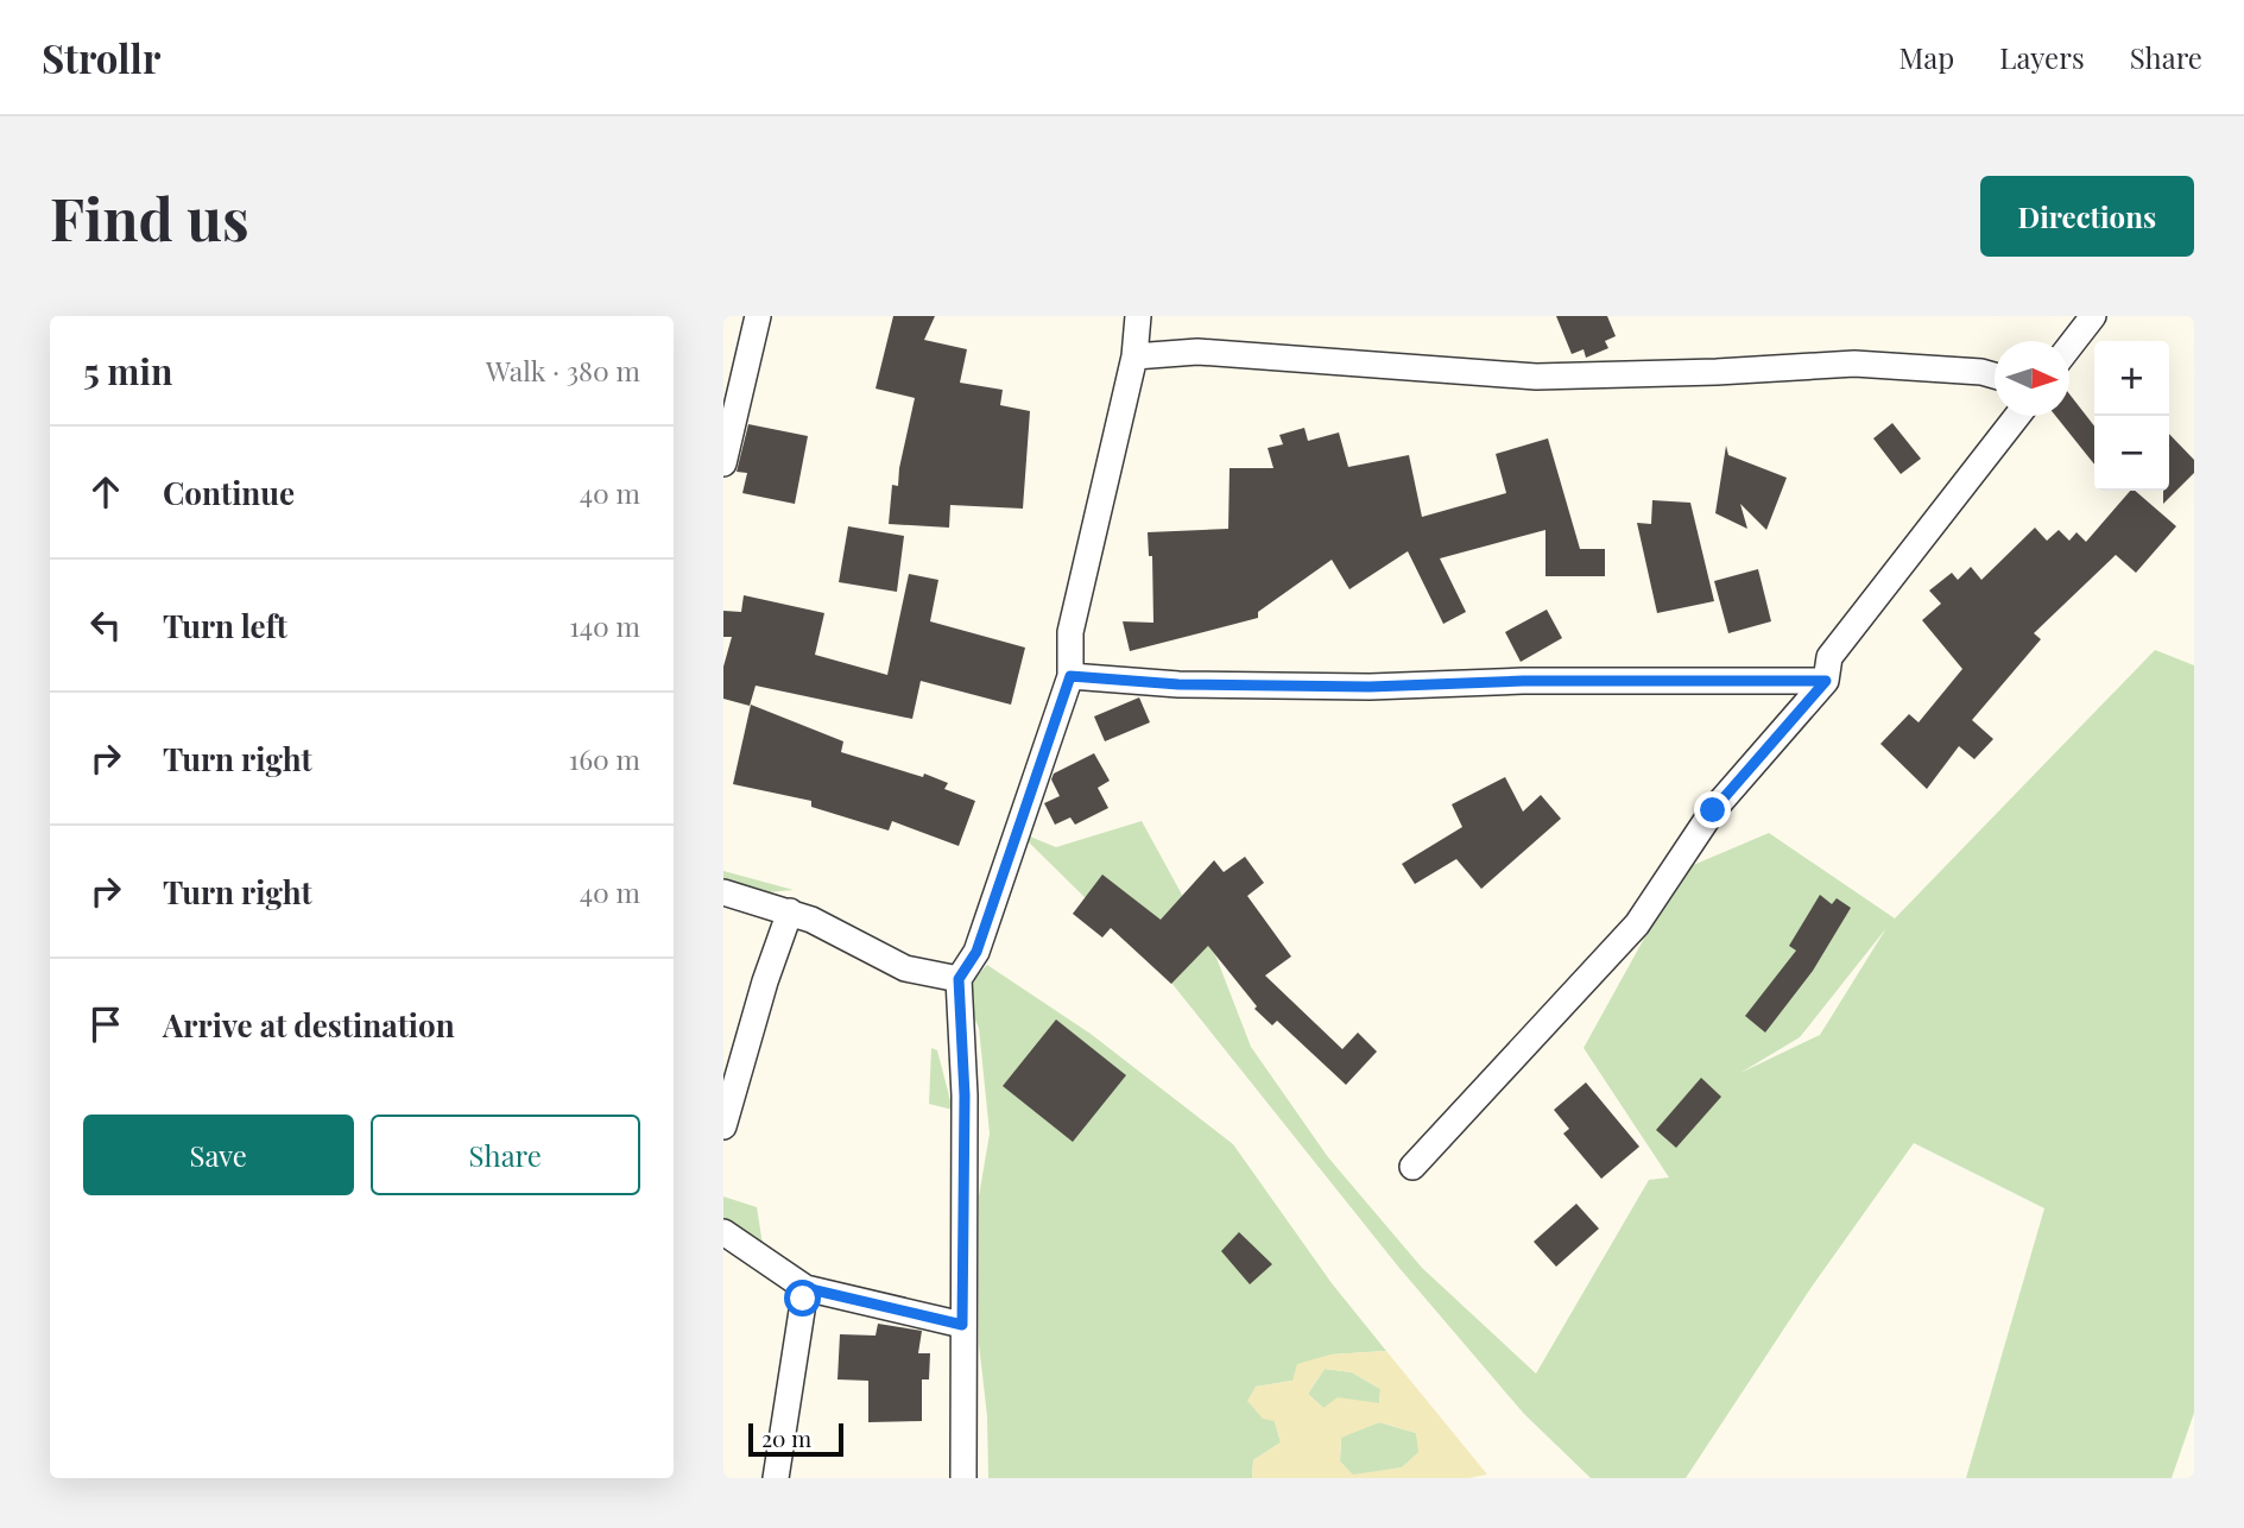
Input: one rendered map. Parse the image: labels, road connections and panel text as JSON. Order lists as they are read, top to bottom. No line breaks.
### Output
{"scale_bar":"20 m","north":"right","page":{"header":"Strollr","nav":["Map","Layers","Share"],"buttons":["Directions",["Save","Share"]],"title":"Find us","heading":["5 min","Walk · 380 m"],"map_buttons":["+","−"],"list":[["Continue","40 m"],["Turn left","140 m"],["Turn right","160 m"],["Turn right","40 m"],"Arrive at destination"],"scale":"20 m"}}
